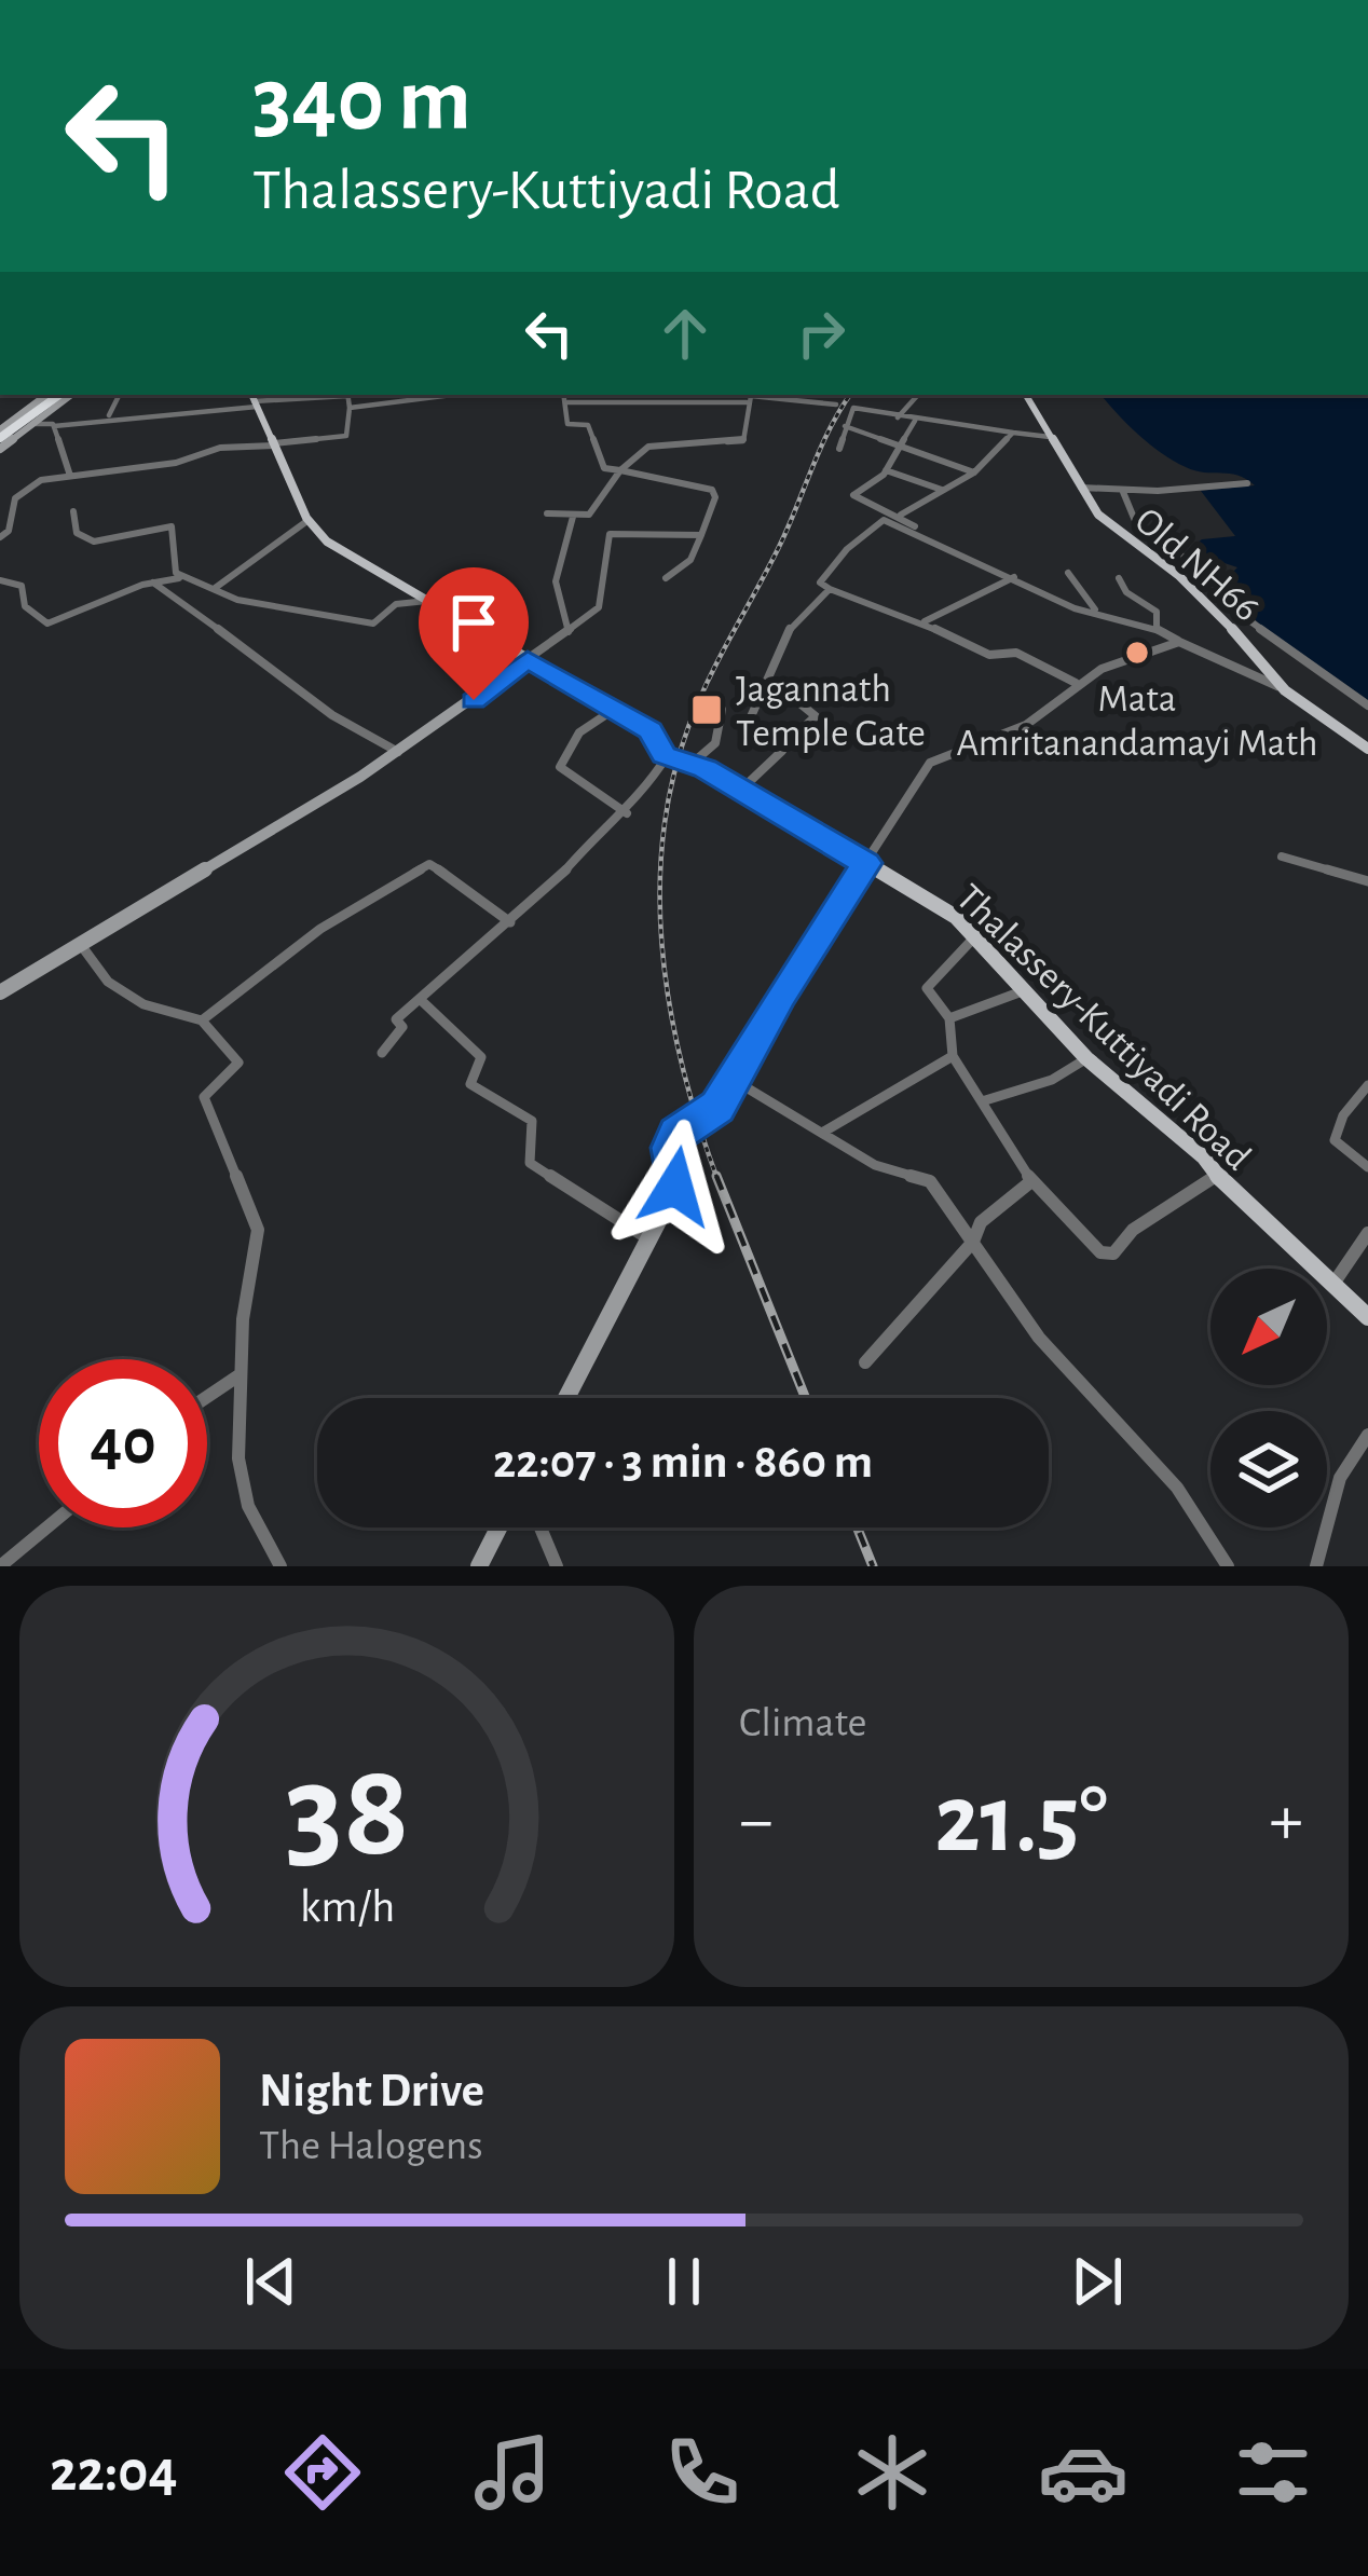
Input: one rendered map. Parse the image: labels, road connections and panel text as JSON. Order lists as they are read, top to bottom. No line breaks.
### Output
{"streets":{"main road":["Old NH66","Thalassery-Kuttiyadi Road"]},"places":{"other":["Mata Amritanandamayi Math"],"transit":["Jagannath Temple Gate"]},"north":"bottom left","page":{"turn":["340 m","Thalassery-Kuttiyadi Road"],"limit":"40","trip":"22:07 · 3 min · 860 m","tile":"Climate","heat":["−","21.5°","+"],"song":["Night Drive","The Halogens"],"tabs":"22:04","gauge":["38","km/h"]}}
